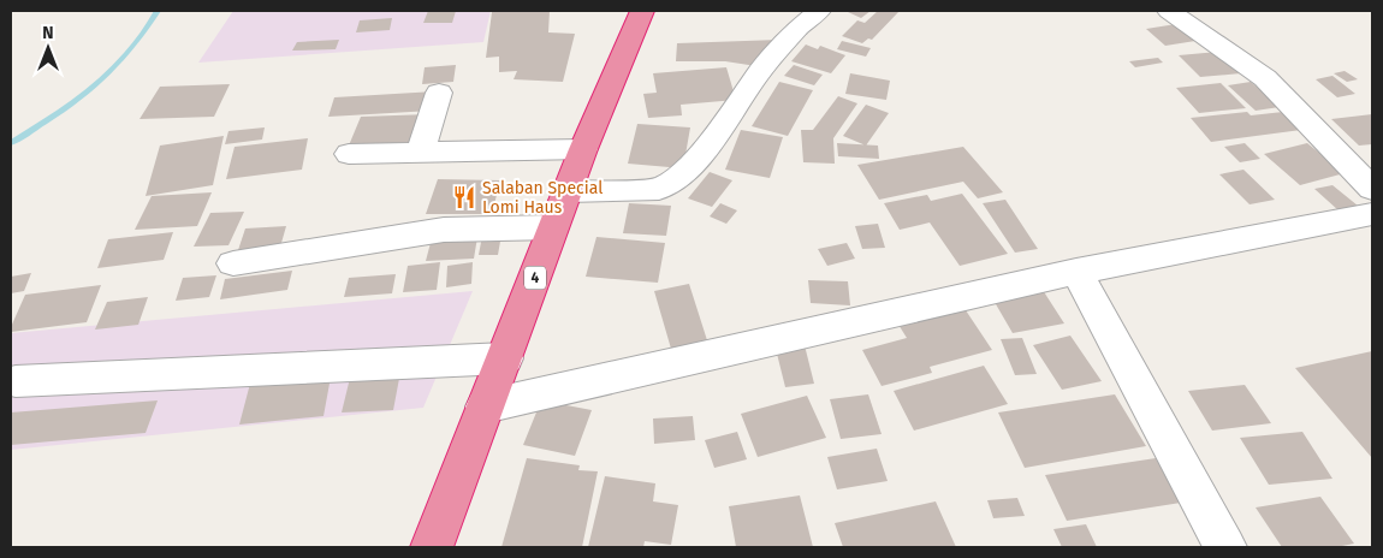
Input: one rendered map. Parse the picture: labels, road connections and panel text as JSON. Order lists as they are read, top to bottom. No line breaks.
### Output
{"streets":{"highway":["4"]},"places":{"restaurant":["Salaban Special Lomi Haus"]},"north":"top"}
